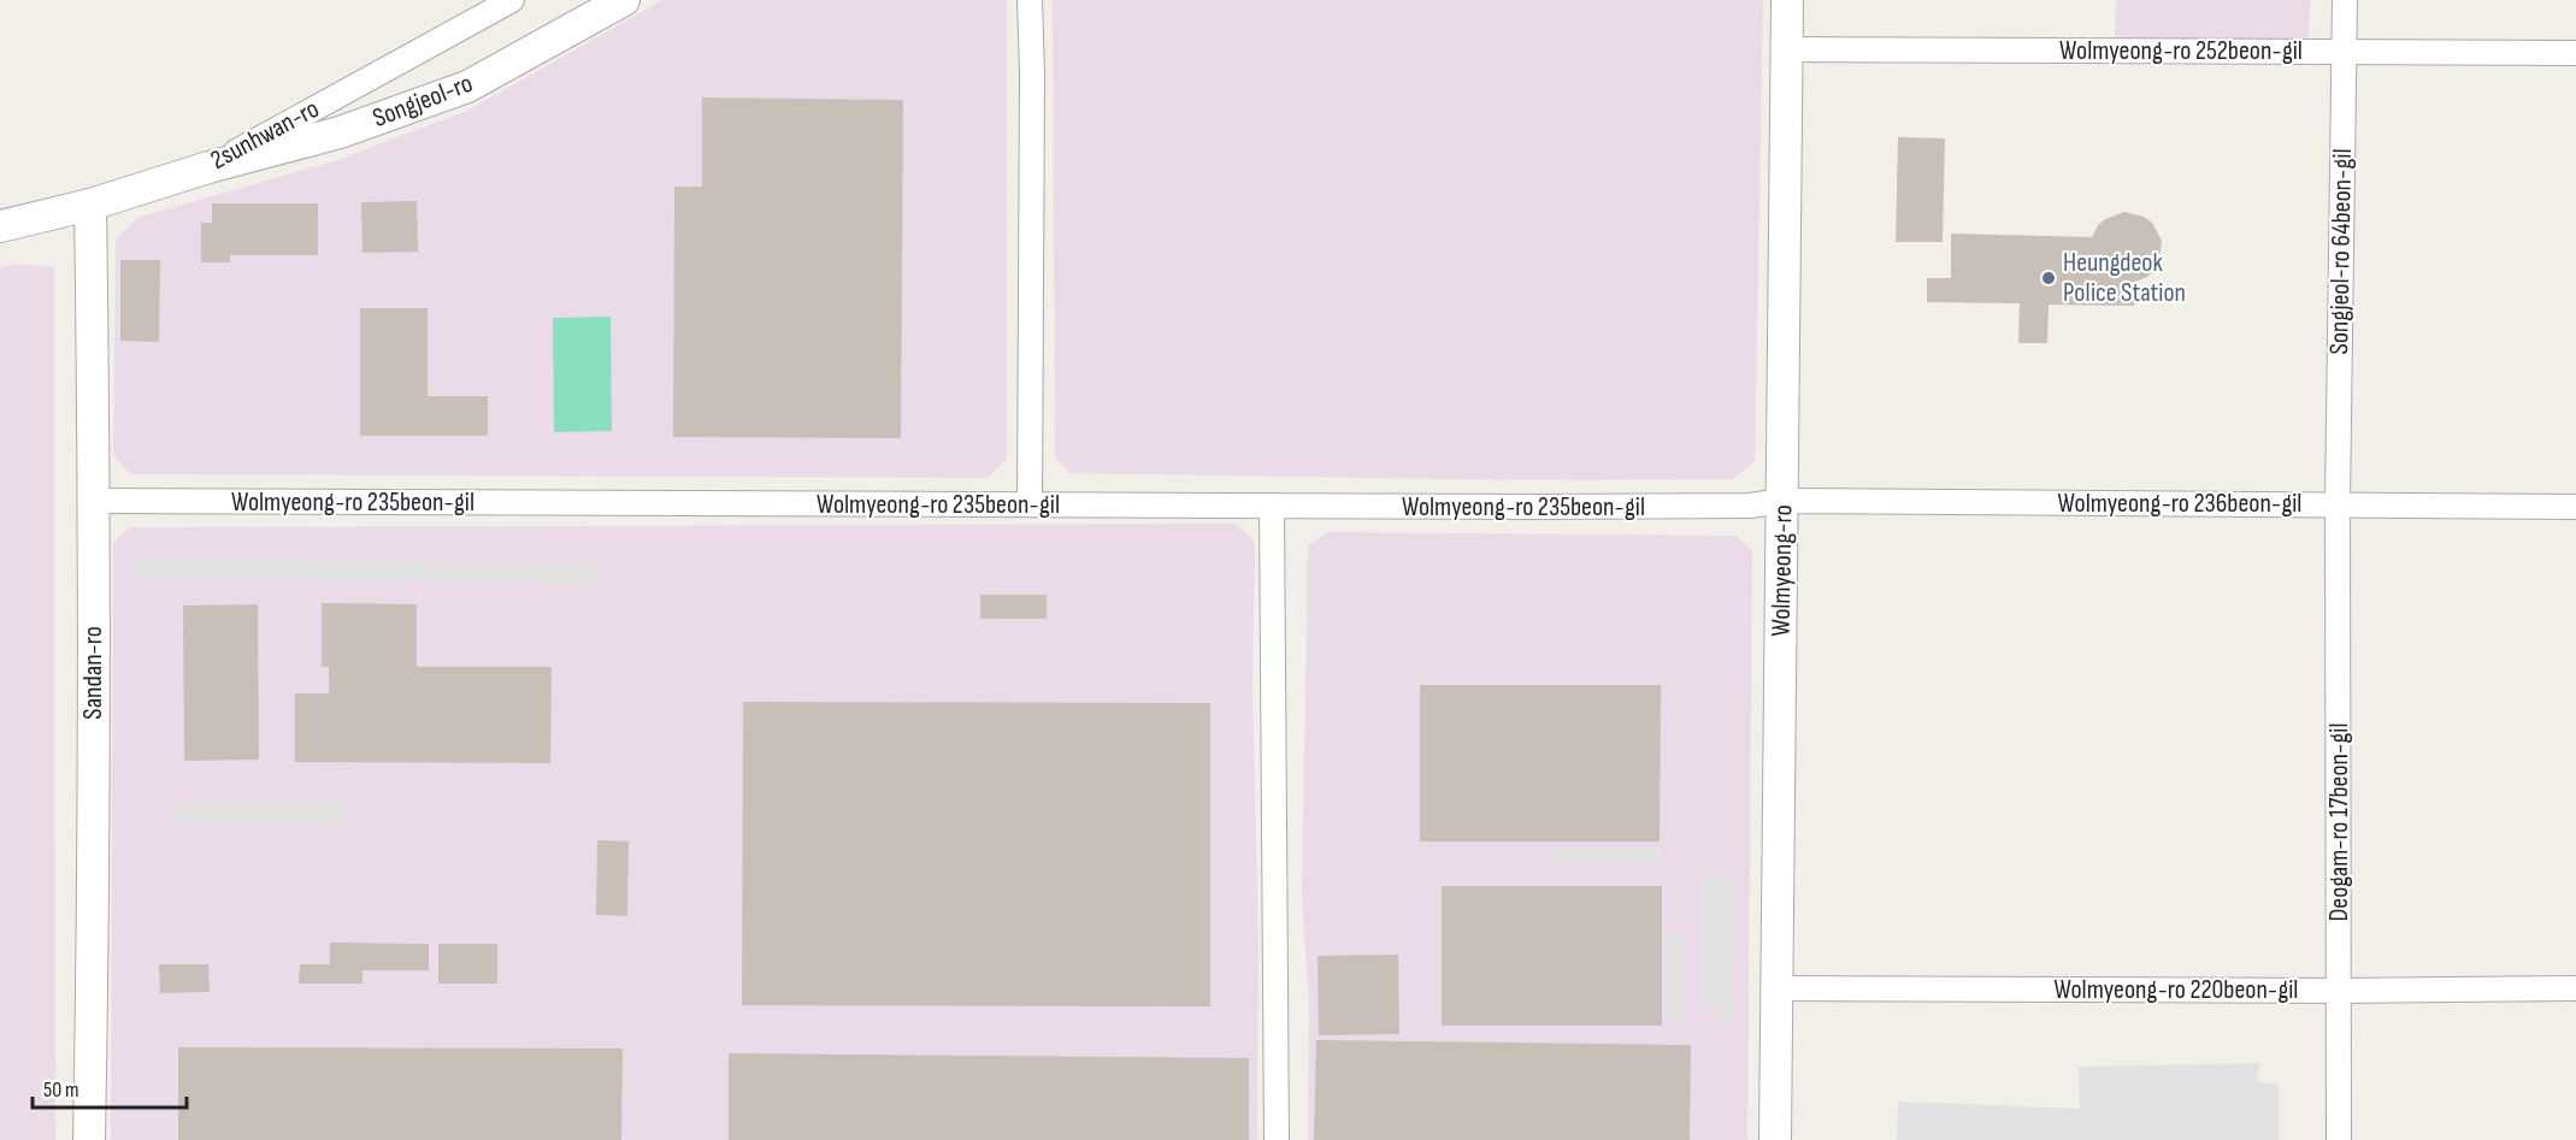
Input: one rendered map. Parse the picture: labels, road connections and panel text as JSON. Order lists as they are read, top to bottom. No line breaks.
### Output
{"streets":{"street":["Wolmyeong-ro 252beon-gil","Songjeol-ro","2sunhwan-ro","Songjeol-ro 64beon-gil","Wolmyeong-ro 235beon-gil","Wolmyeong-ro 236beon-gil","Wolmyeong-ro","Sandan-ro","Deogam-ro 17beon-gil","Wolmyeong-ro 220beon-gil"]},"crossings":[["Wolmyeong-ro 252beon-gil","Songjeol-ro 64beon-gil"],["Wolmyeong-ro 252beon-gil","Wolmyeong-ro"],["Songjeol-ro","2sunhwan-ro"],["2sunhwan-ro","Sandan-ro"],["Songjeol-ro 64beon-gil","Wolmyeong-ro 236beon-gil"],["Songjeol-ro 64beon-gil","Deogam-ro 17beon-gil"],["Wolmyeong-ro 235beon-gil","Wolmyeong-ro 236beon-gil"],["Wolmyeong-ro 235beon-gil","Wolmyeong-ro"],["Wolmyeong-ro 235beon-gil","Sandan-ro"],["Wolmyeong-ro 236beon-gil","Wolmyeong-ro"],["Wolmyeong-ro 236beon-gil","Deogam-ro 17beon-gil"],["Wolmyeong-ro","Wolmyeong-ro 220beon-gil"],["Deogam-ro 17beon-gil","Wolmyeong-ro 220beon-gil"]],"places":["Heungdeok Police Station"],"scale_bar":"50 m"}
